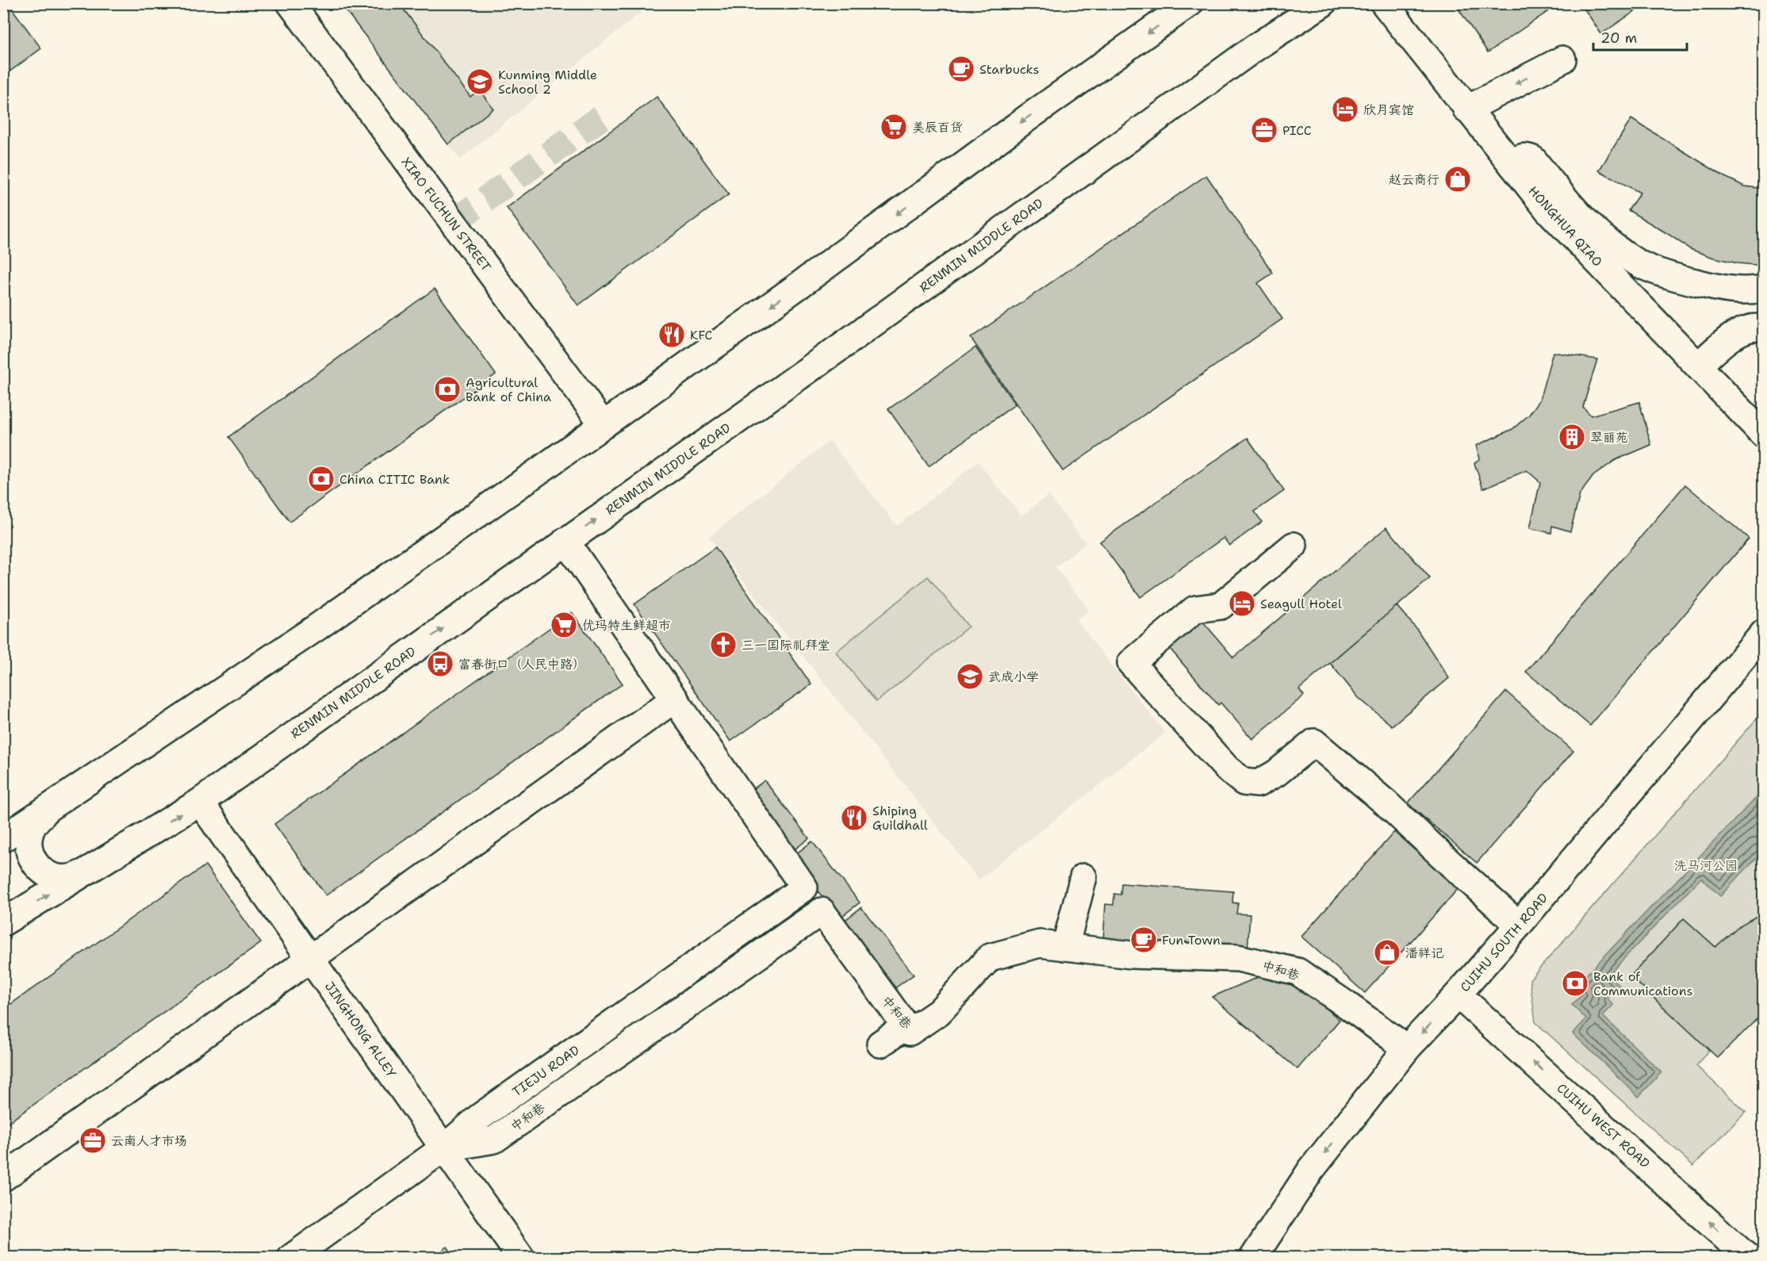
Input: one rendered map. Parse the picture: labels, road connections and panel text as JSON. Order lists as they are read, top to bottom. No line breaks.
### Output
{"streets":{"street":["XIAO FUCHUN STREET","HONGHUA QIAO","RENMIN MIDDLE ROAD","CUIHU SOUTH ROAD","中和巷","JINGHONG ALLEY","TIEJU ROAD","CUIHU WEST ROAD"]},"crossings":[["RENMIN MIDDLE ROAD","JINGHONG ALLEY"],["CUIHU SOUTH ROAD","中和巷"],["CUIHU SOUTH ROAD","CUIHU WEST ROAD"],["中和巷","JINGHONG ALLEY"],["中和巷","TIEJU ROAD"],["JINGHONG ALLEY","TIEJU ROAD"]],"one_way":["CUIHU SOUTH ROAD","CUIHU WEST ROAD"],"parks":["洗马河公园"],"places":{"cafe":["Starbucks","Fun Town"],"school or university":["Kunming Middle School 2","武成小学"],"hotel":["欣月宾馆","Seagull Hotel"],"supermarket":["美辰百货","优玛特生鲜超市"],"office":["PICC","云南人才市场"],"shop":["赵云商行","潘祥记"],"restaurant":["KFC","Shiping Guildhall"],"bank":["Agricultural Bank of China","China CITIC Bank","Bank of Communications"],"building":["翠丽苑"],"church":["三一国际礼拜堂"],"bus stop":["富春街口（人民中路）"]},"scale_bar":"20 m"}
